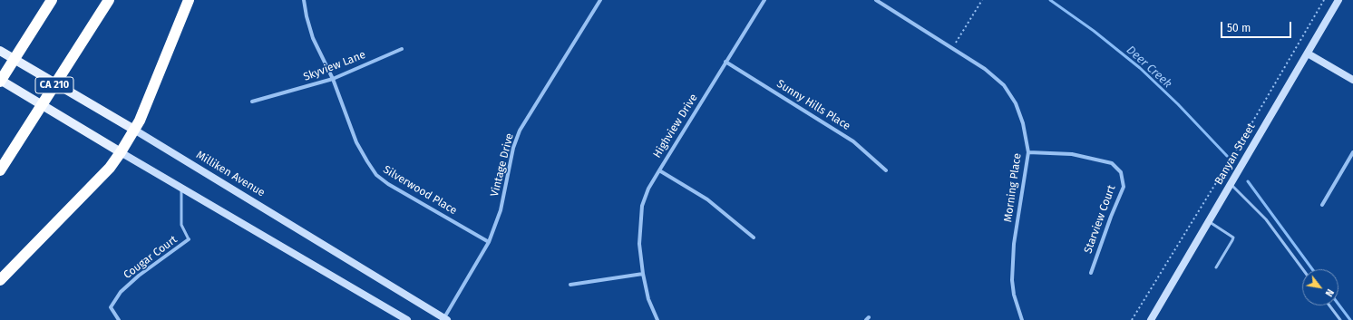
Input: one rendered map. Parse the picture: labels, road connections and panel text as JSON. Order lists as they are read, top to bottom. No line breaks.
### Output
{"streets":{"highway":["CA 210"],"main road":["Banyan Street","Milliken Avenue"],"street":["Skyview Lane","Sunny Hills Place","Highview Drive","Vintage Drive","Morning Place","Silverwood Place","Starview Court","Cougar Court"]},"crossings":[["Skyview Lane","Silverwood Place"],["Sunny Hills Place","Highview Drive"],["Vintage Drive","Milliken Avenue"],["Vintage Drive","Silverwood Place"],["Morning Place","Starview Court"]],"water":["Deer Creek"],"scale_bar":"50 m","north":"bottom right"}
